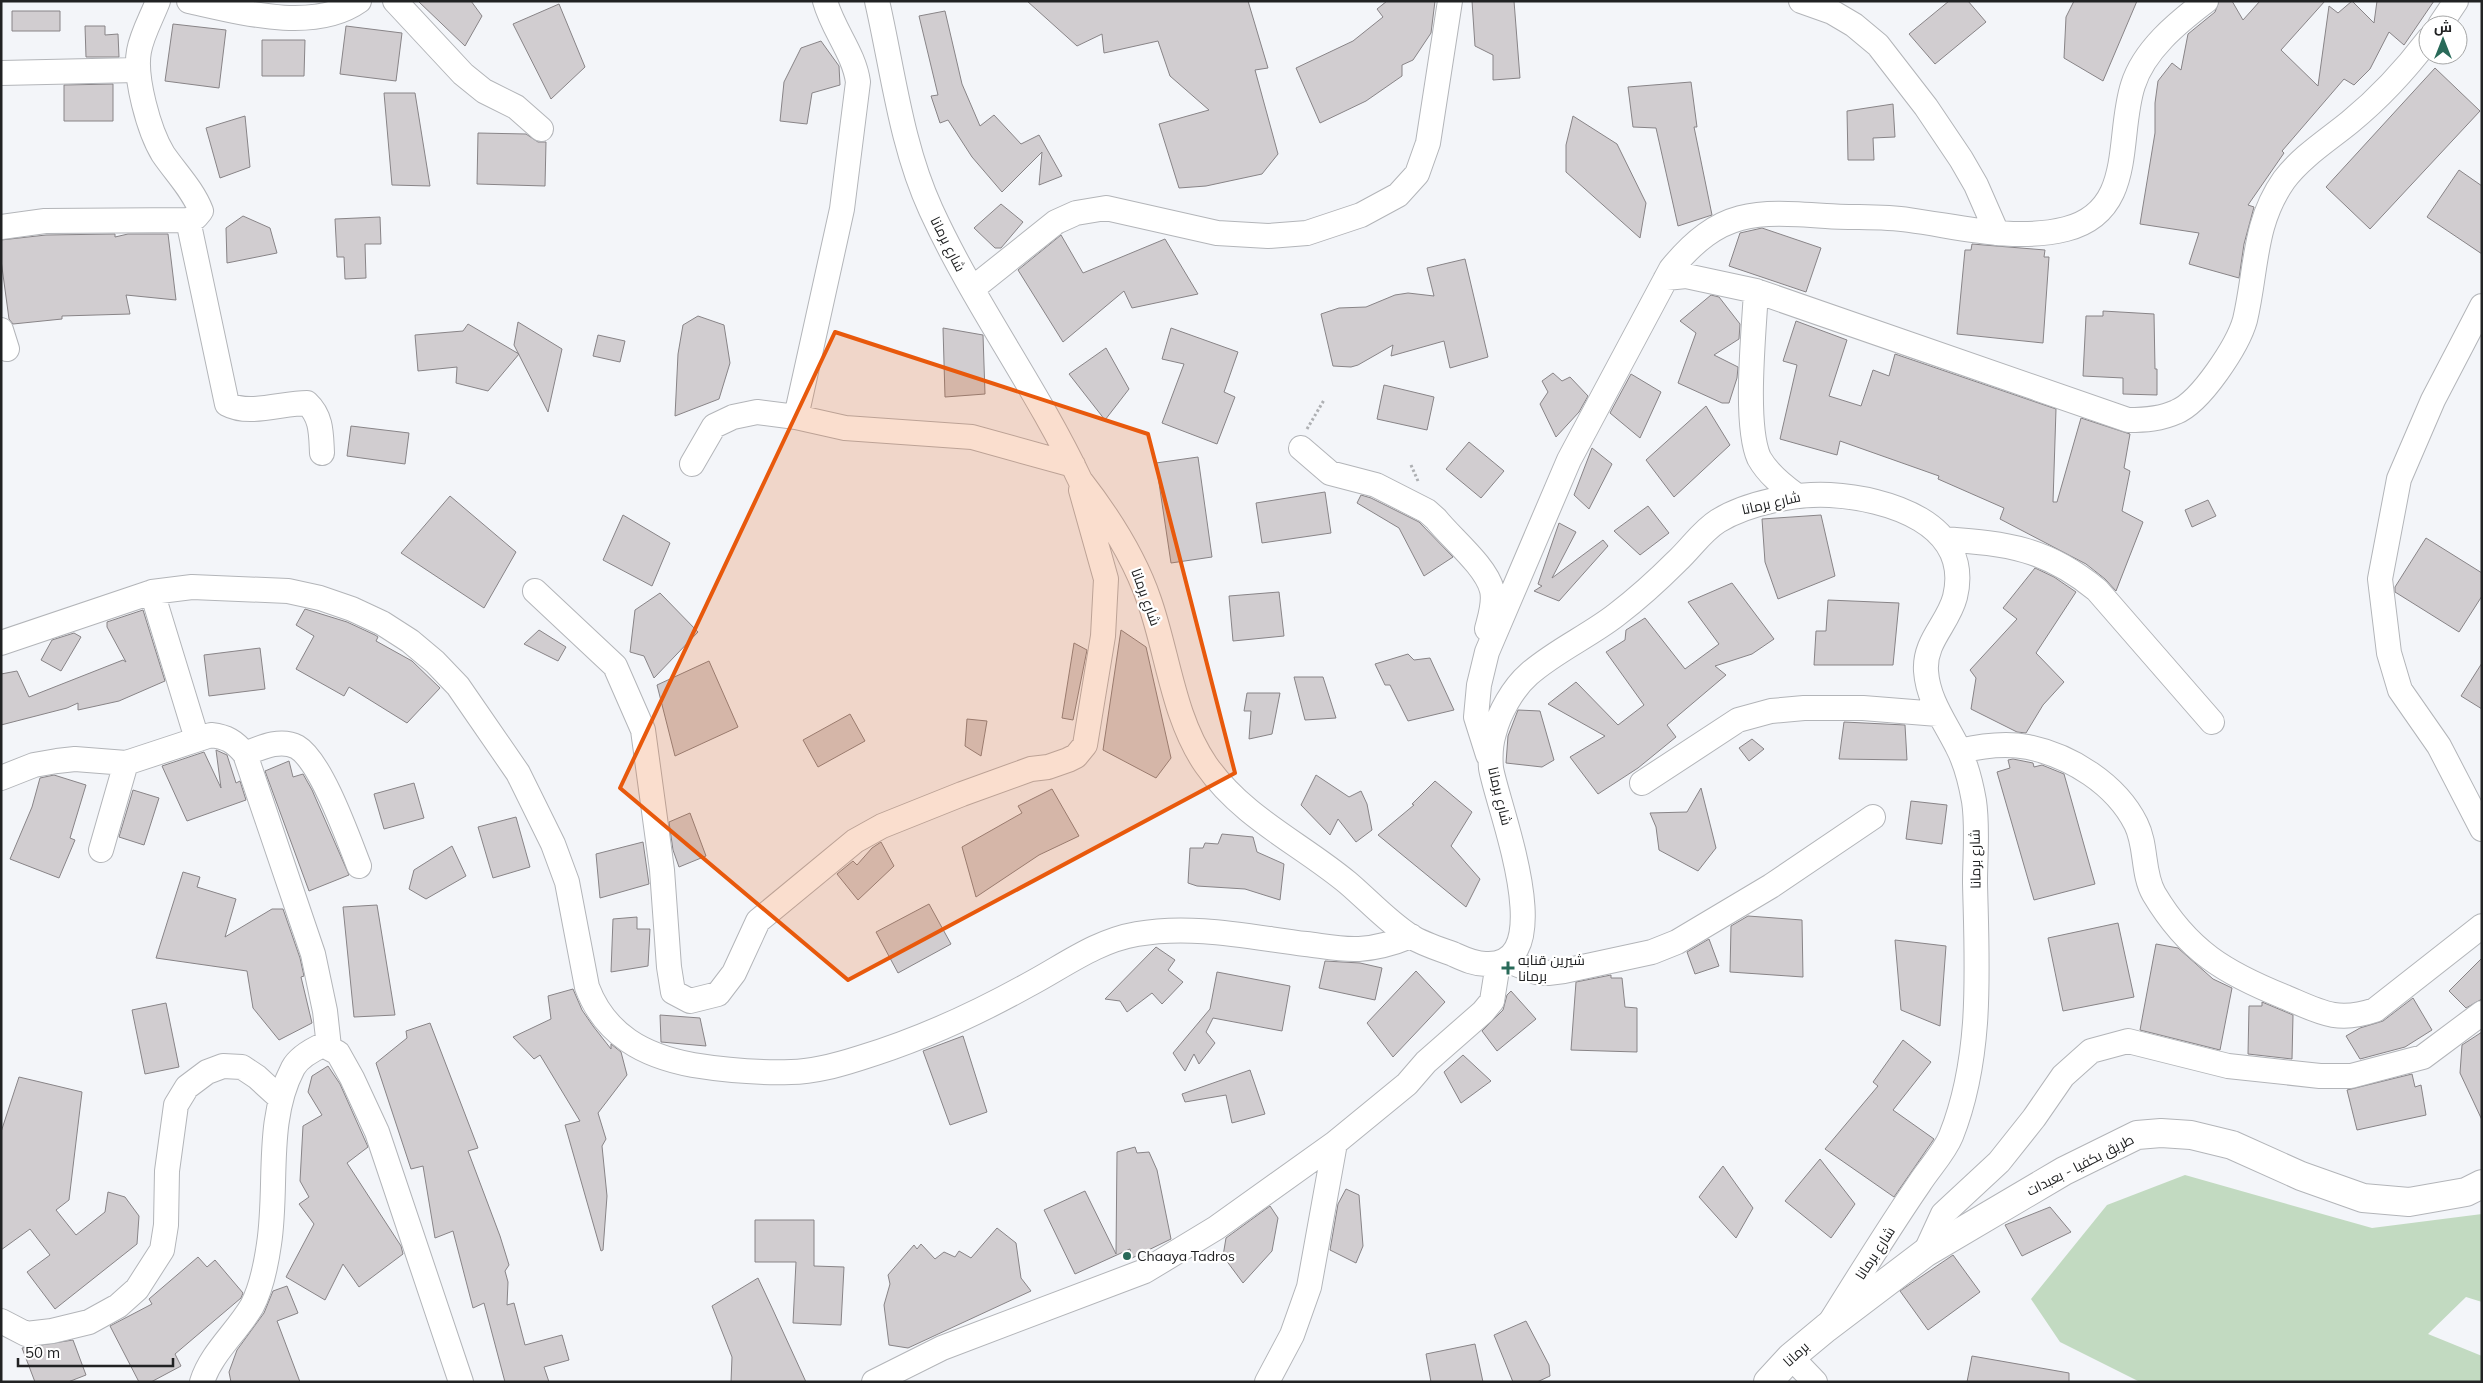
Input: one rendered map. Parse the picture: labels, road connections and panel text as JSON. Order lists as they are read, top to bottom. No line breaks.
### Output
{"streets":{"main road":["طريق بكفيا - بعبدات","برمانا"],"street":["شارع برمانا"]},"crossings":[["شارع برمانا","طريق بكفيا - بعبدات"],["شارع برمانا","برمانا"],["طريق بكفيا - بعبدات","برمانا"]],"places":{"health":["شيرين قنابه برمانا"],"other":["Chaaya Tadros"]},"scale_bar":"50 m","north":"top"}
